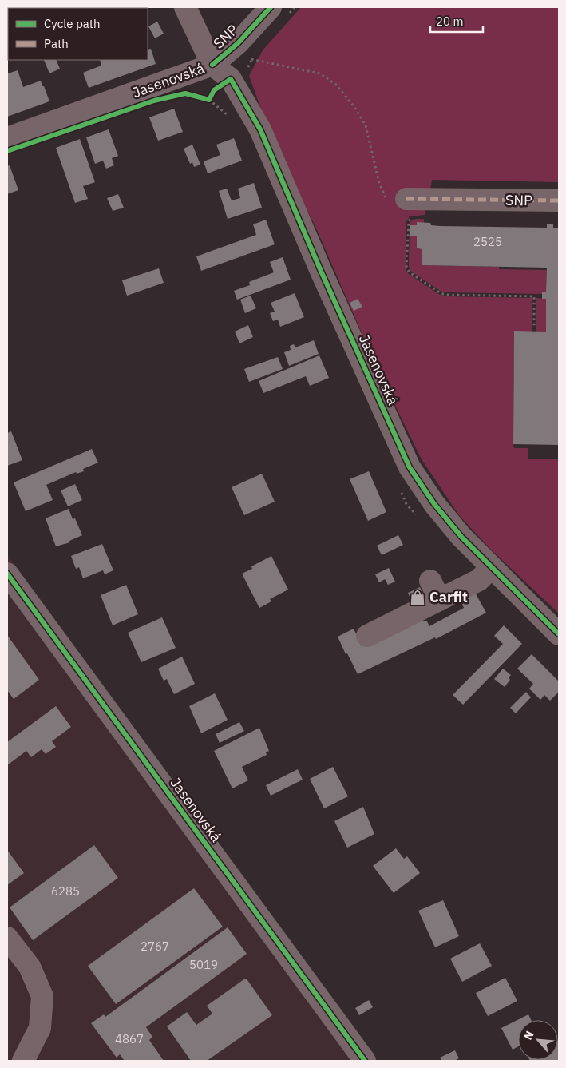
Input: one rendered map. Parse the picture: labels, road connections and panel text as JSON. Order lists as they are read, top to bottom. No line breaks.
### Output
{"streets":{"street":["SNP","Jasenovská"]},"crossings":[["SNP","Jasenovská"]],"places":{"shop":["Carfit"]},"house_numbers":["2525","6285","2767","5019","4867"],"legend":["Cycle path","Path"],"scale_bar":"20 m","north":"top left"}
